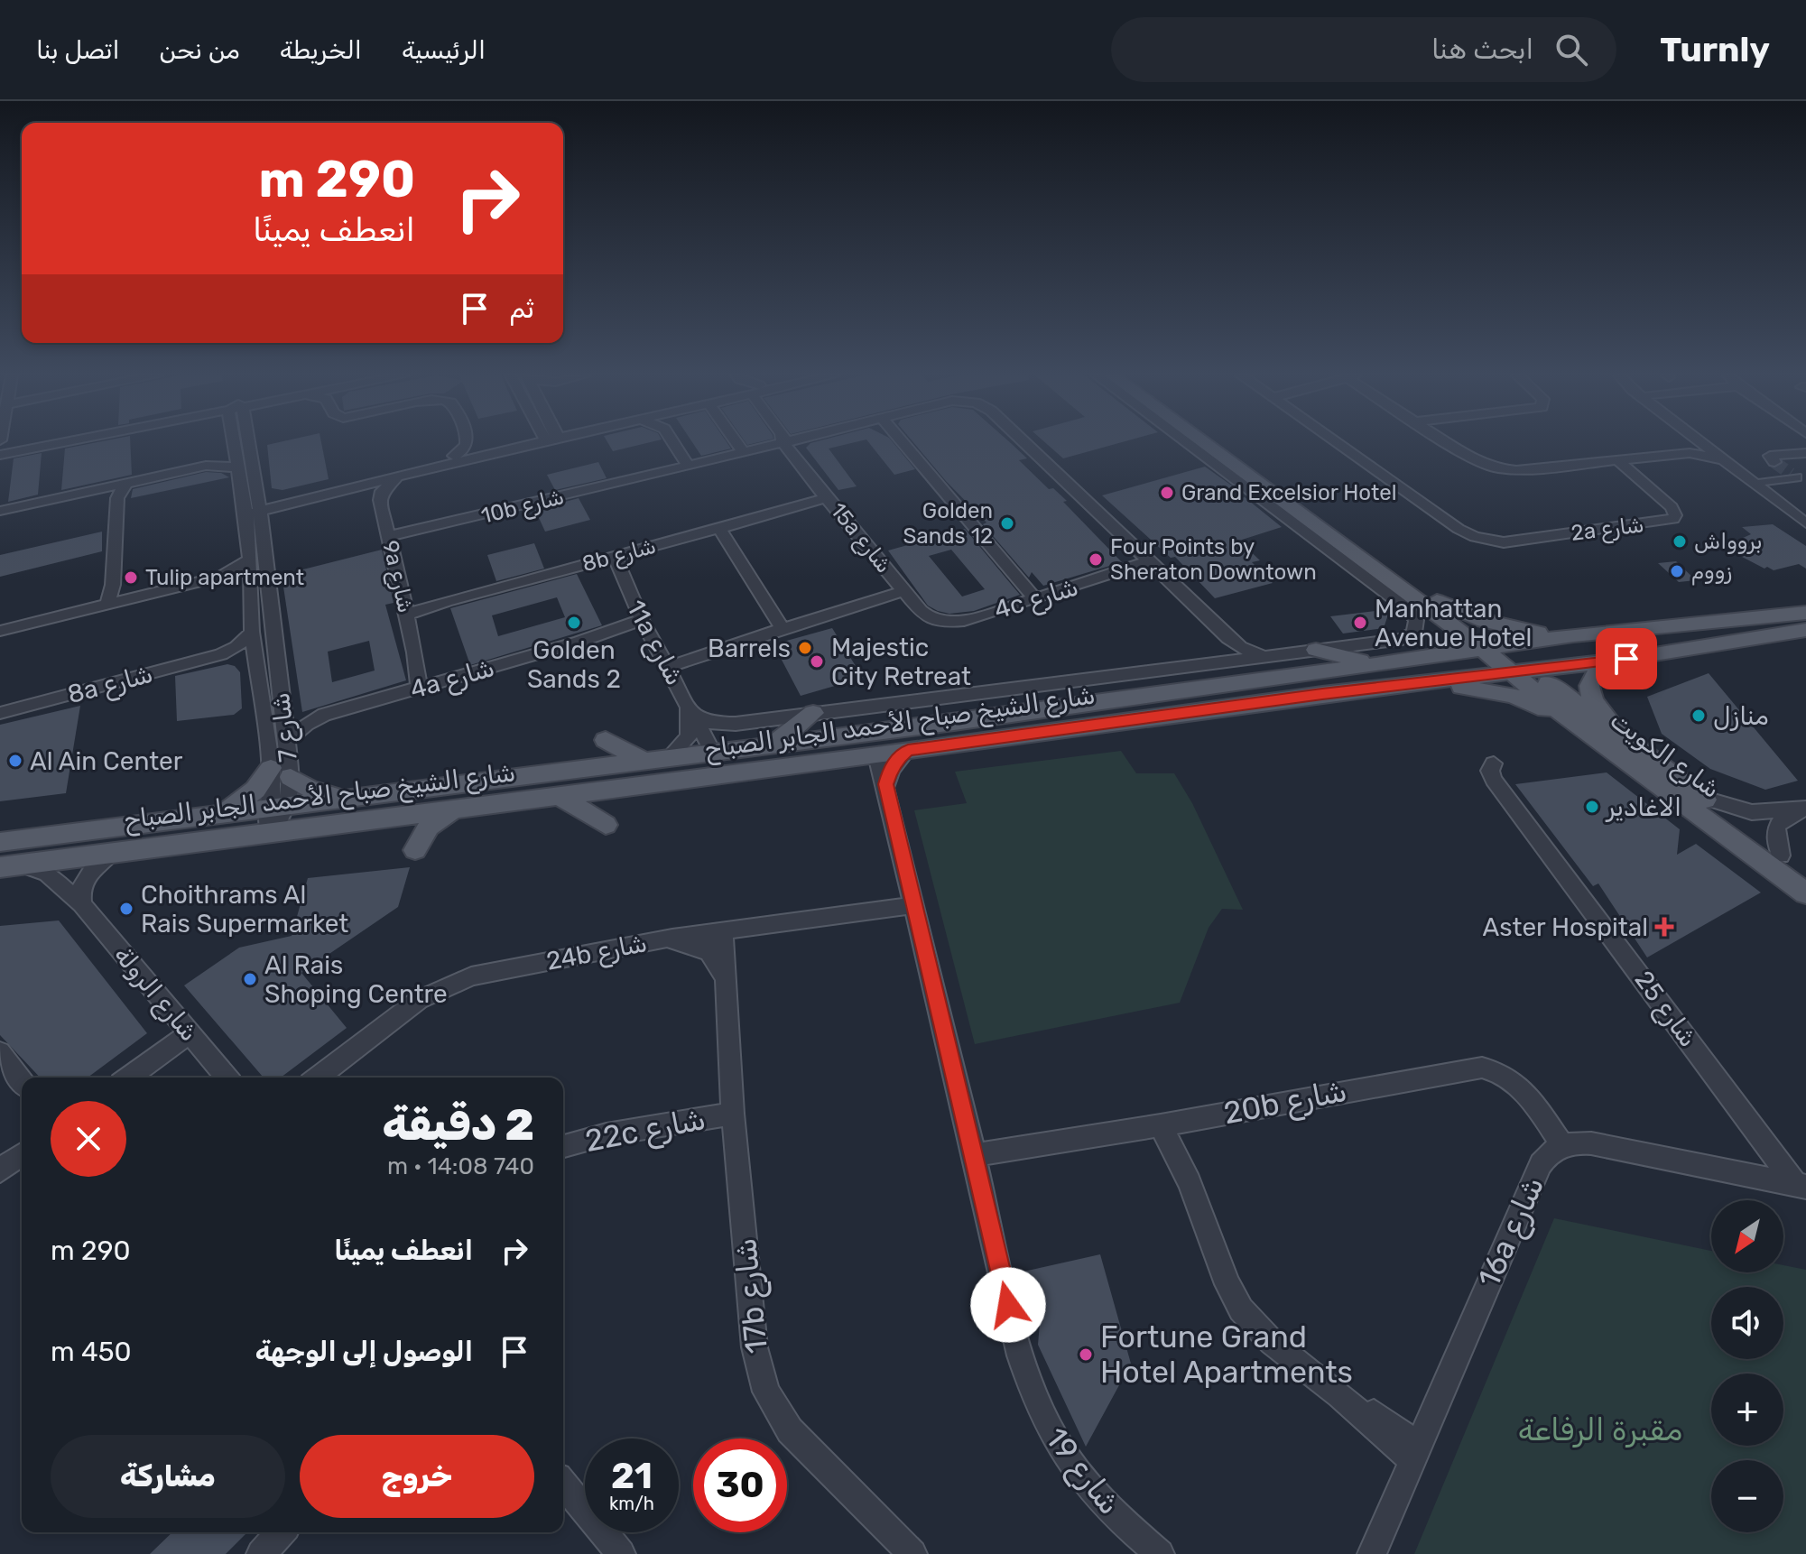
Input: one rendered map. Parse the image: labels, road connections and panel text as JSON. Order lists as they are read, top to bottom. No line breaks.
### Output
{"streets":{"main road":["شارع الشيخ صباح الأحمد الجابر الصباح","شارع الكويت"],"street":["10b شارع","2a شارع","15a شارع","8b شارع","9a شارع","4c شارع","11a شارع","4a شارع","8a شارع","شارع 7","24b شارع","شارع الرولة","شارع 25","20b شارع","22c شارع","16a شارع","17b شارع","شارع 19"]},"crossings":[["10b شارع","9a شارع"],["10b شارع","4c شارع"],["15a شارع","8b شارع"],["15a شارع","4c شارع"],["8b شارع","9a شارع"],["8b شارع","11a شارع"],["9a شارع","4a شارع"],["11a شارع","4a شارع"],["11a شارع","شارع الشيخ صباح الأحمد الجابر الصباح"],["4a شارع","شارع 7"],["8a شارع","شارع 7"],["شارع الشيخ صباح الأحمد الجابر الصباح","شارع 7"],["شارع الشيخ صباح الأحمد الجابر الصباح","شارع الكويت"],["شارع الشيخ صباح الأحمد الجابر الصباح","شارع الرولة"],["شارع الشيخ صباح الأحمد الجابر الصباح","شارع 19"],["24b شارع","17b شارع"],["24b شارع","شارع 19"],["20b شارع","16a شارع"],["20b شارع","شارع 19"],["22c شارع","17b شارع"]],"parks":["مقبرة الرفاعة"],"places":{"other":["Grand Excelsior Hotel","Golden Sands 12","بروواش","Four Points by Sheraton Downtown","زووم","Tulip apartment","Golden Sands 2","Manhattan Avenue Hotel","Barrels","Majestic City Retreat","منازل","Al Ain Center","الاغادیر","Choithrams Al Rais Supermarket","Al Rais Shoping Centre","Fortune Grand Hotel Apartments"],"health":["Aster Hospital"]},"north":"bottom left","page":{"header":"Turnly","search":"ابحث هنا","nav":["الرئيسية","الخريطة","من نحن","اتصل بنا"],"turn":["290 m","انعطف يمينًا"],"then":"ثم","heading":["2 دقيقة","740 m · 14:08"],"map_buttons":["+","−"],"list":[{"name":"انعطف يمينًا","value":"290 m"},{"name":"الوصول إلى الوجهة","value":"450 m"}],"buttons":["خروج","مشاركة"],"speed":"21 km/h","limit":"30"}}
